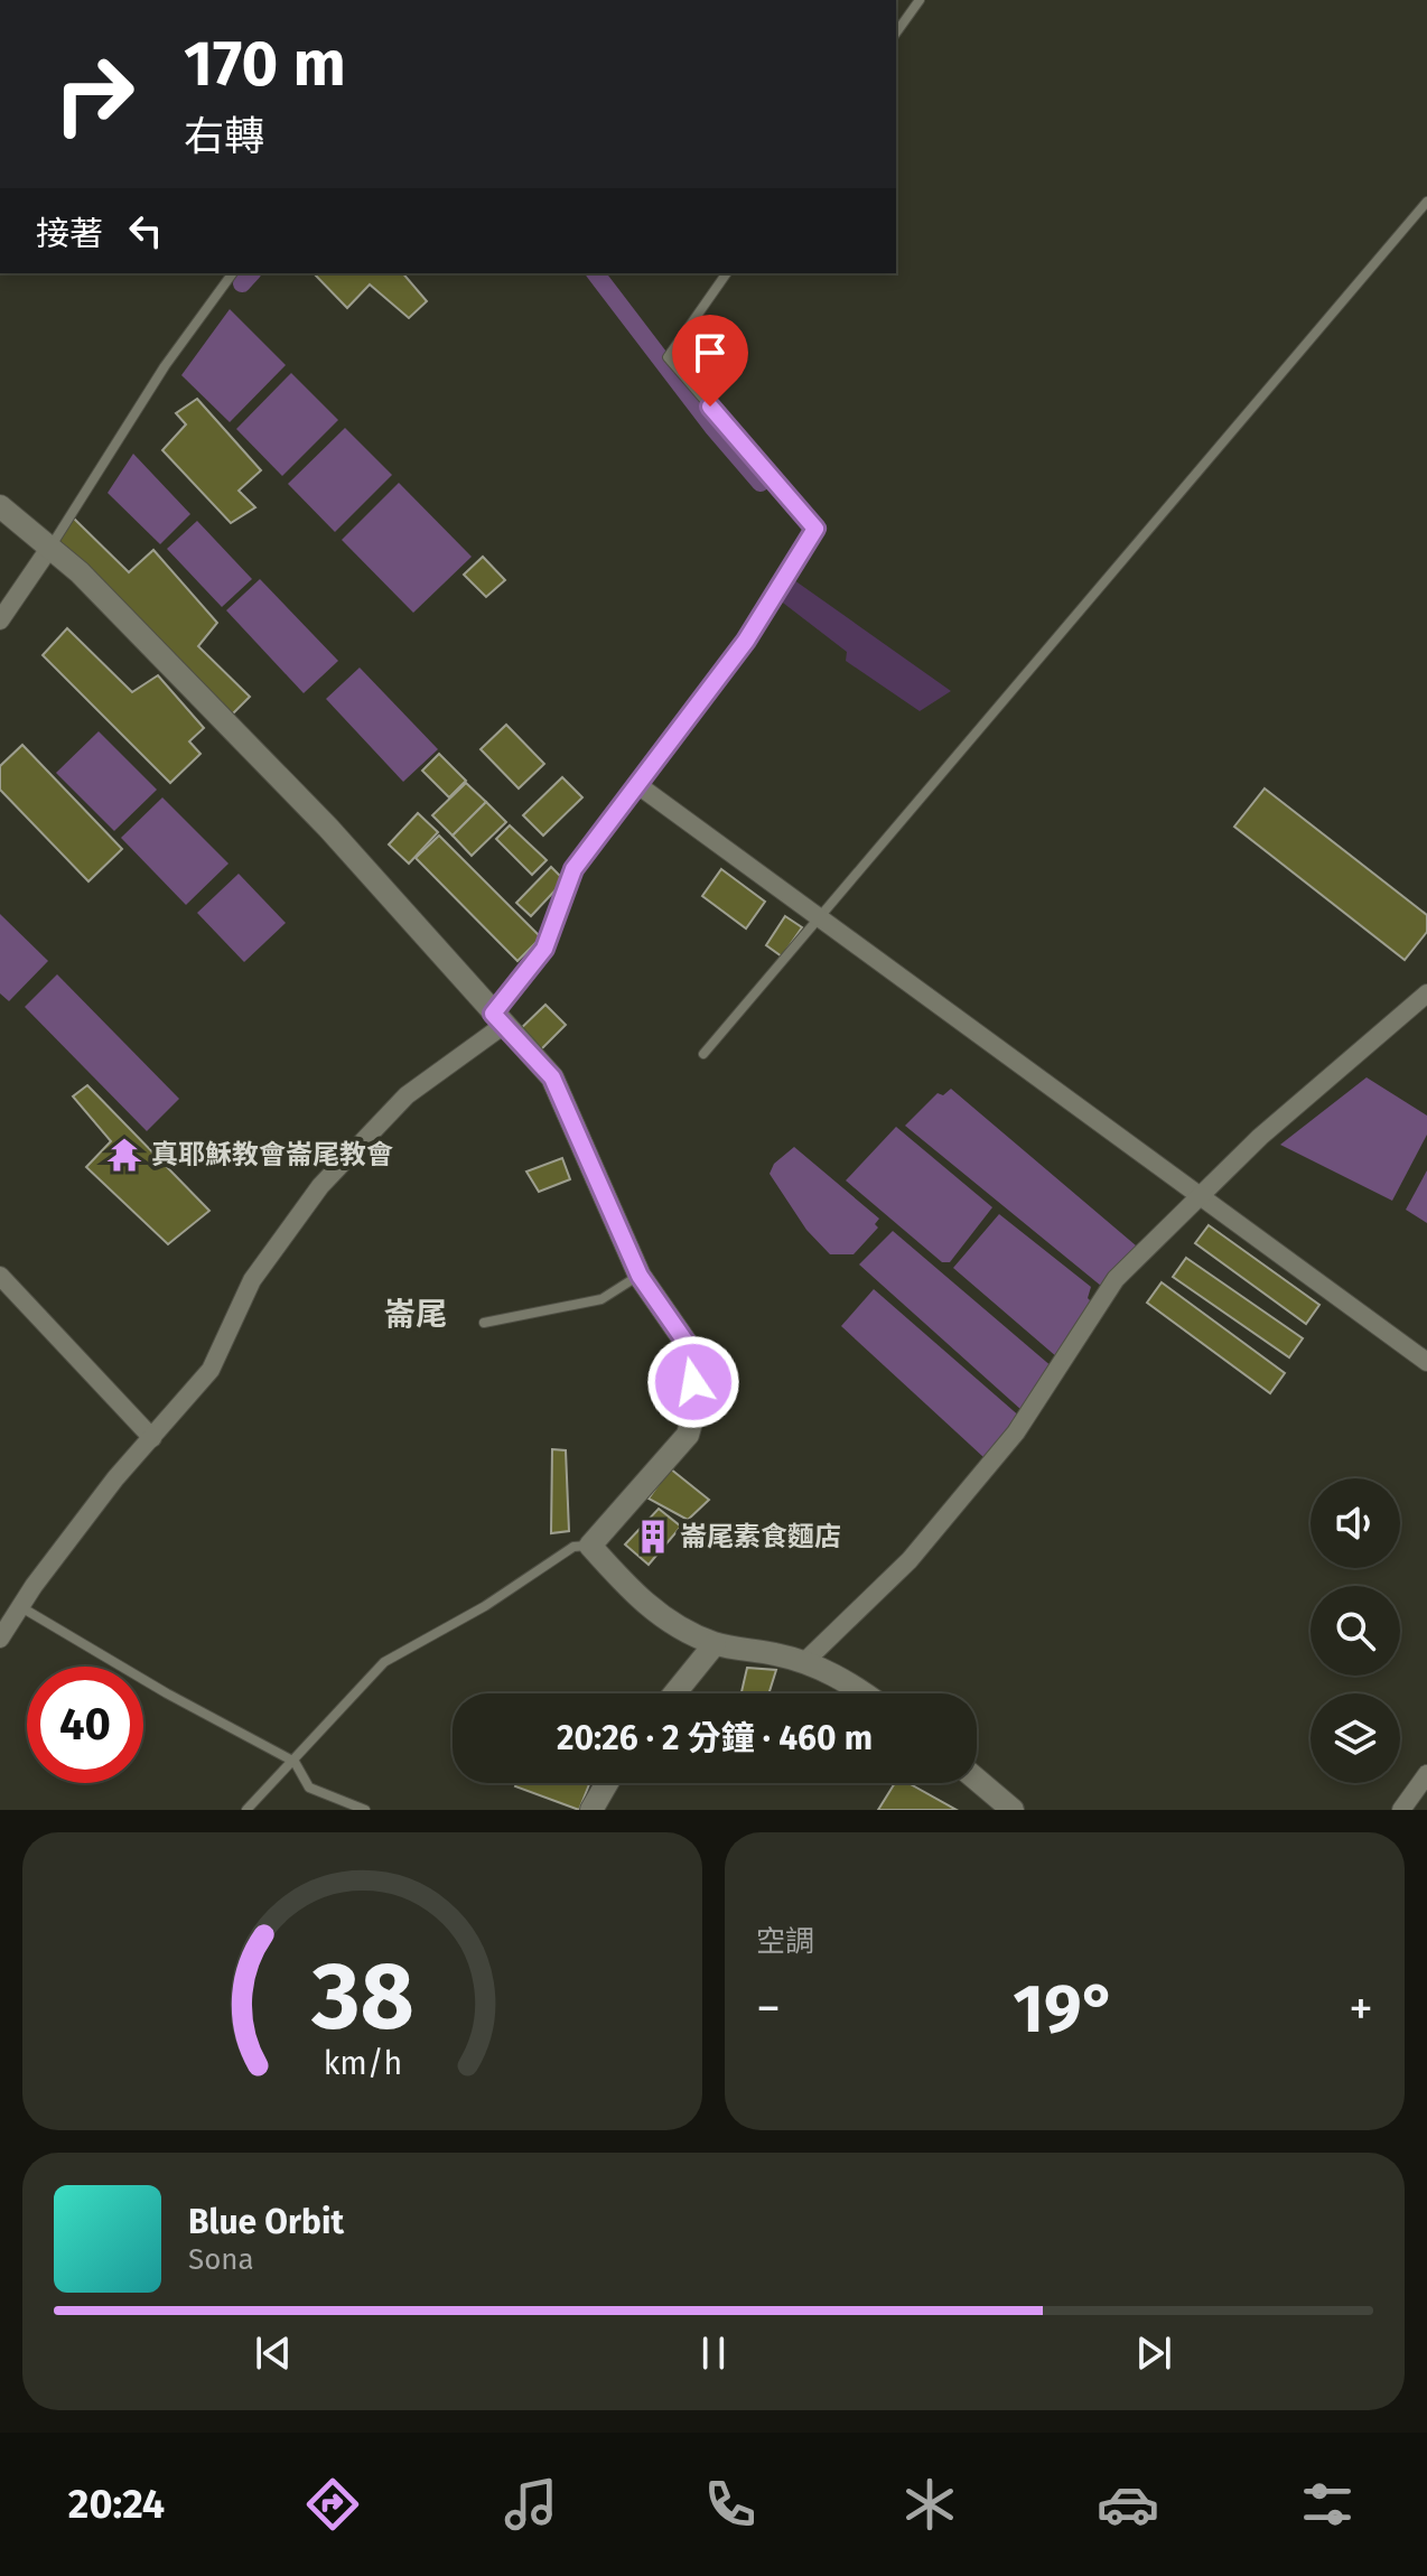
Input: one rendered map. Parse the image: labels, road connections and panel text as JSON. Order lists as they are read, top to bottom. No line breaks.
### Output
{"districts":["崙尾"],"places":{"temple":["真耶穌教會崙尾教會"],"building":["崙尾素食麵店"]},"page":{"turn":["170 m","右轉"],"then":"接著","limit":"40","trip":"20:26 · 2 分鐘 · 460 m","tile":"空調","heat":["−","19°","+"],"song":["Blue Orbit","Sona"],"tabs":"20:24","gauge":["38","km/h"]}}
